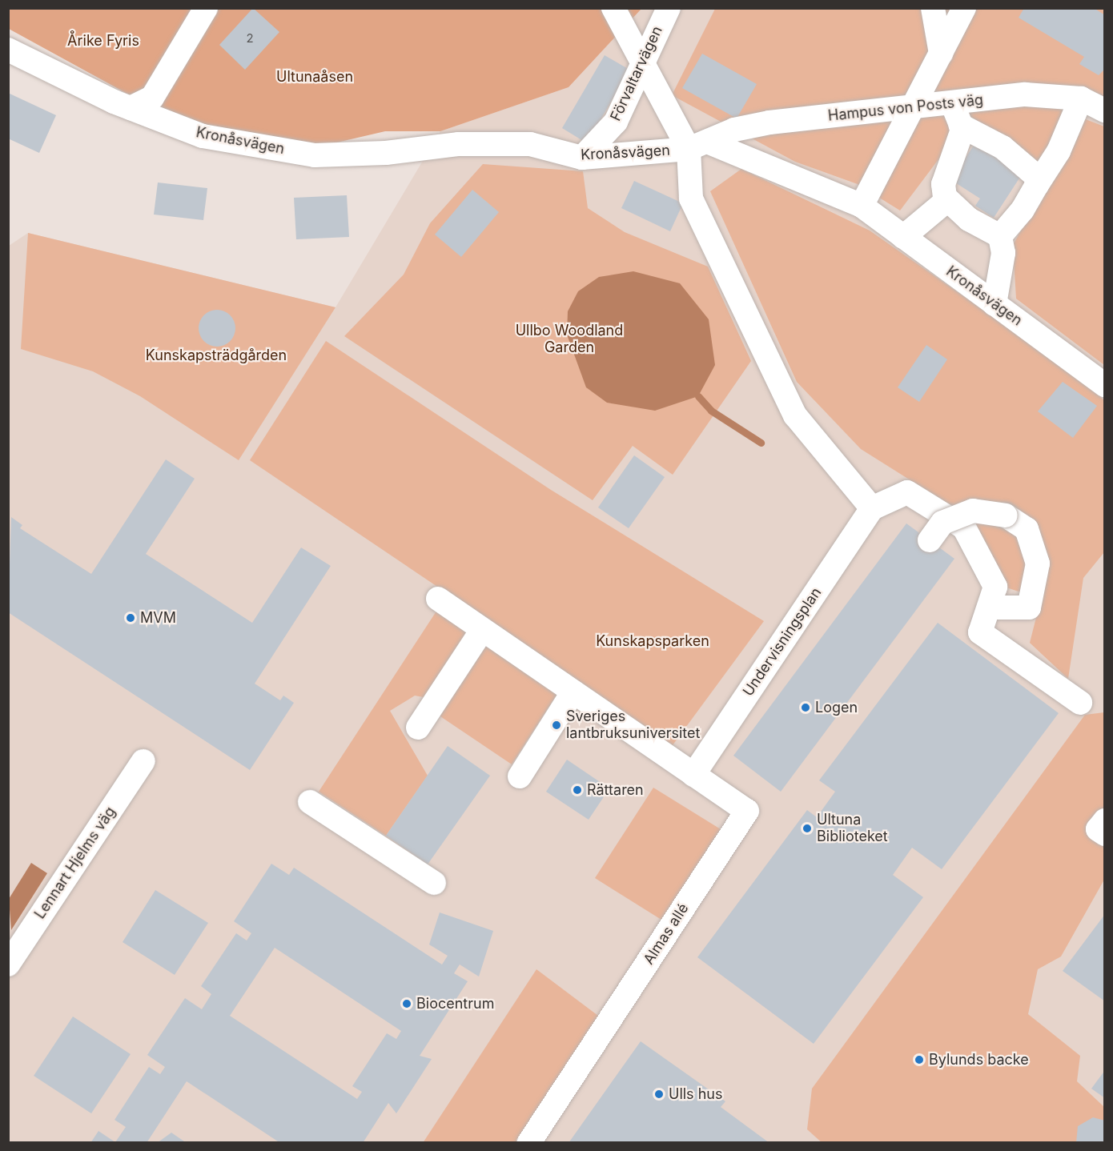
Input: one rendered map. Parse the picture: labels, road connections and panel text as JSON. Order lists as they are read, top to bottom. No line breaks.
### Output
{"streets":{"street":["Förvaltarvägen","Hampus von Posts väg","Kronåsvägen","Undervisningsplan","Lennart Hjelms väg","Almas allé"]},"crossings":[["Förvaltarvägen","Kronåsvägen"],["Hampus von Posts väg","Kronåsvägen"],["Undervisningsplan","Almas allé"]],"parks":["Årike Fyris","Ultunaåsen","Ullbo Woodland Garden","Kunskapsträdgården","Kunskapsparken"],"places":["MVM","Logen","Sveriges lantbruksuniversitet","Rättaren","Ultuna Biblioteket","Biocentrum","Bylunds backe","Ulls hus"],"house_numbers":["2"]}
